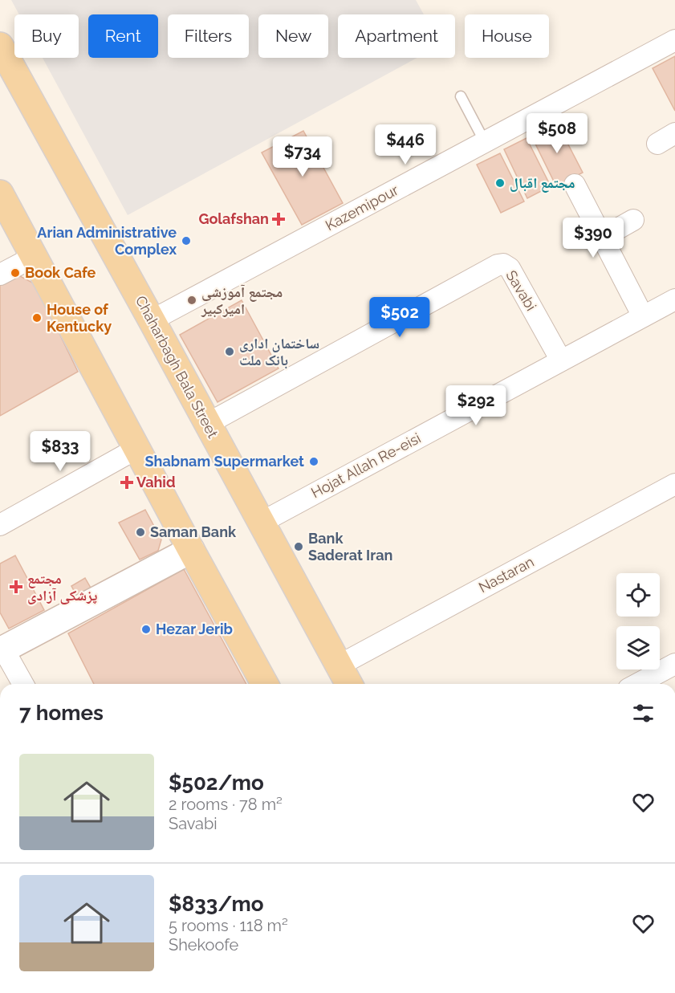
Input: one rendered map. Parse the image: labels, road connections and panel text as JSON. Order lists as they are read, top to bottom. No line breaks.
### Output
{"streets":{"main road":["Chaharbagh Bala Street"],"street":["Kazemipour","Savabi","Hojat Allah Re-eisi","Nastaran"]},"crossings":[["Kazemipour","Chaharbagh Bala Street"],["Savabi","Chaharbagh Bala Street"],["Savabi","Hojat Allah Re-eisi"],["Chaharbagh Bala Street","Hojat Allah Re-eisi"],["Chaharbagh Bala Street","Nastaran"]],"places":{"other":["مجتمع اقبال","Arian Administrative Complex","Book Cafe","مجتمع آموزشی امیرکبیر","House of Kentucky","ساختمان اداری بانک ملت","Shabnam Supermarket","Saman Bank","Bank Saderat Iran","Hezar Jerib"],"health":["Golafshan","Vahid","مجتمع پزشکی آزادی"]},"page":{"chip":["Buy","Rent","Filters","New","Apartment","House"],"price":["$508","$446","$734","$390","$502","$292","$833"],"heading":"7 homes","list":[{"name":"$502/mo","note":"2 rooms · 78 m² · Savabi"},{"name":"$833/mo","note":"5 rooms · 118 m² · Shekoofe"}]}}
